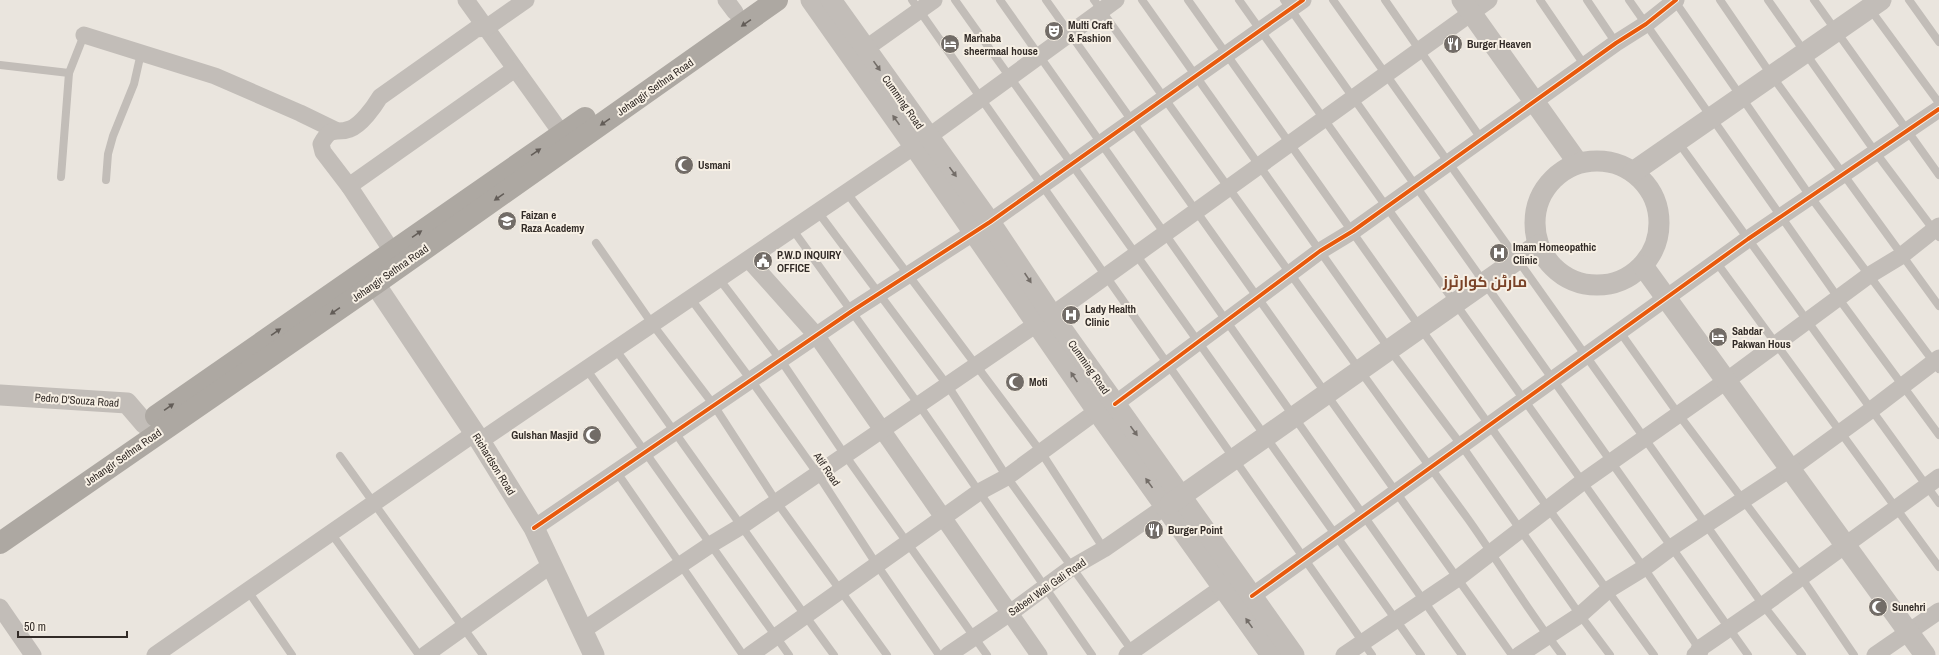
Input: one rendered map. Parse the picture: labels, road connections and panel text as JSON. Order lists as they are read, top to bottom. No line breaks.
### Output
{"streets":{"highway":["Jehangir Sethna Road"],"street":["Cumming Road","Pedro D'Souza Road","Richardson Road","Sabeel Wali Gali Road"],"lane":["Atif Road"]},"crossings":[["Jehangir Sethna Road","Pedro D'Souza Road"],["Jehangir Sethna Road","Richardson Road"],["Cumming Road","Sabeel Wali Gali Road"]],"districts":["مارٹن کوارٹرز"],"places":{"theatre":["Multi Craft & Fashion"],"hotel":["Marhaba sheermaal house","Sabdar Pakwan Hous"],"restaurant":["Burger Heaven","Burger Point"],"mosque":["Usmani","Moti","Gulshan Masjid","Sunehri"],"school or university":["Faizan e Raza Academy"],"hospital":["Imam Homeopathic Clinic","Lady Health Clinic"],"public building":["P.W.D INQUIRY OFFICE"]},"scale_bar":"50 m"}
